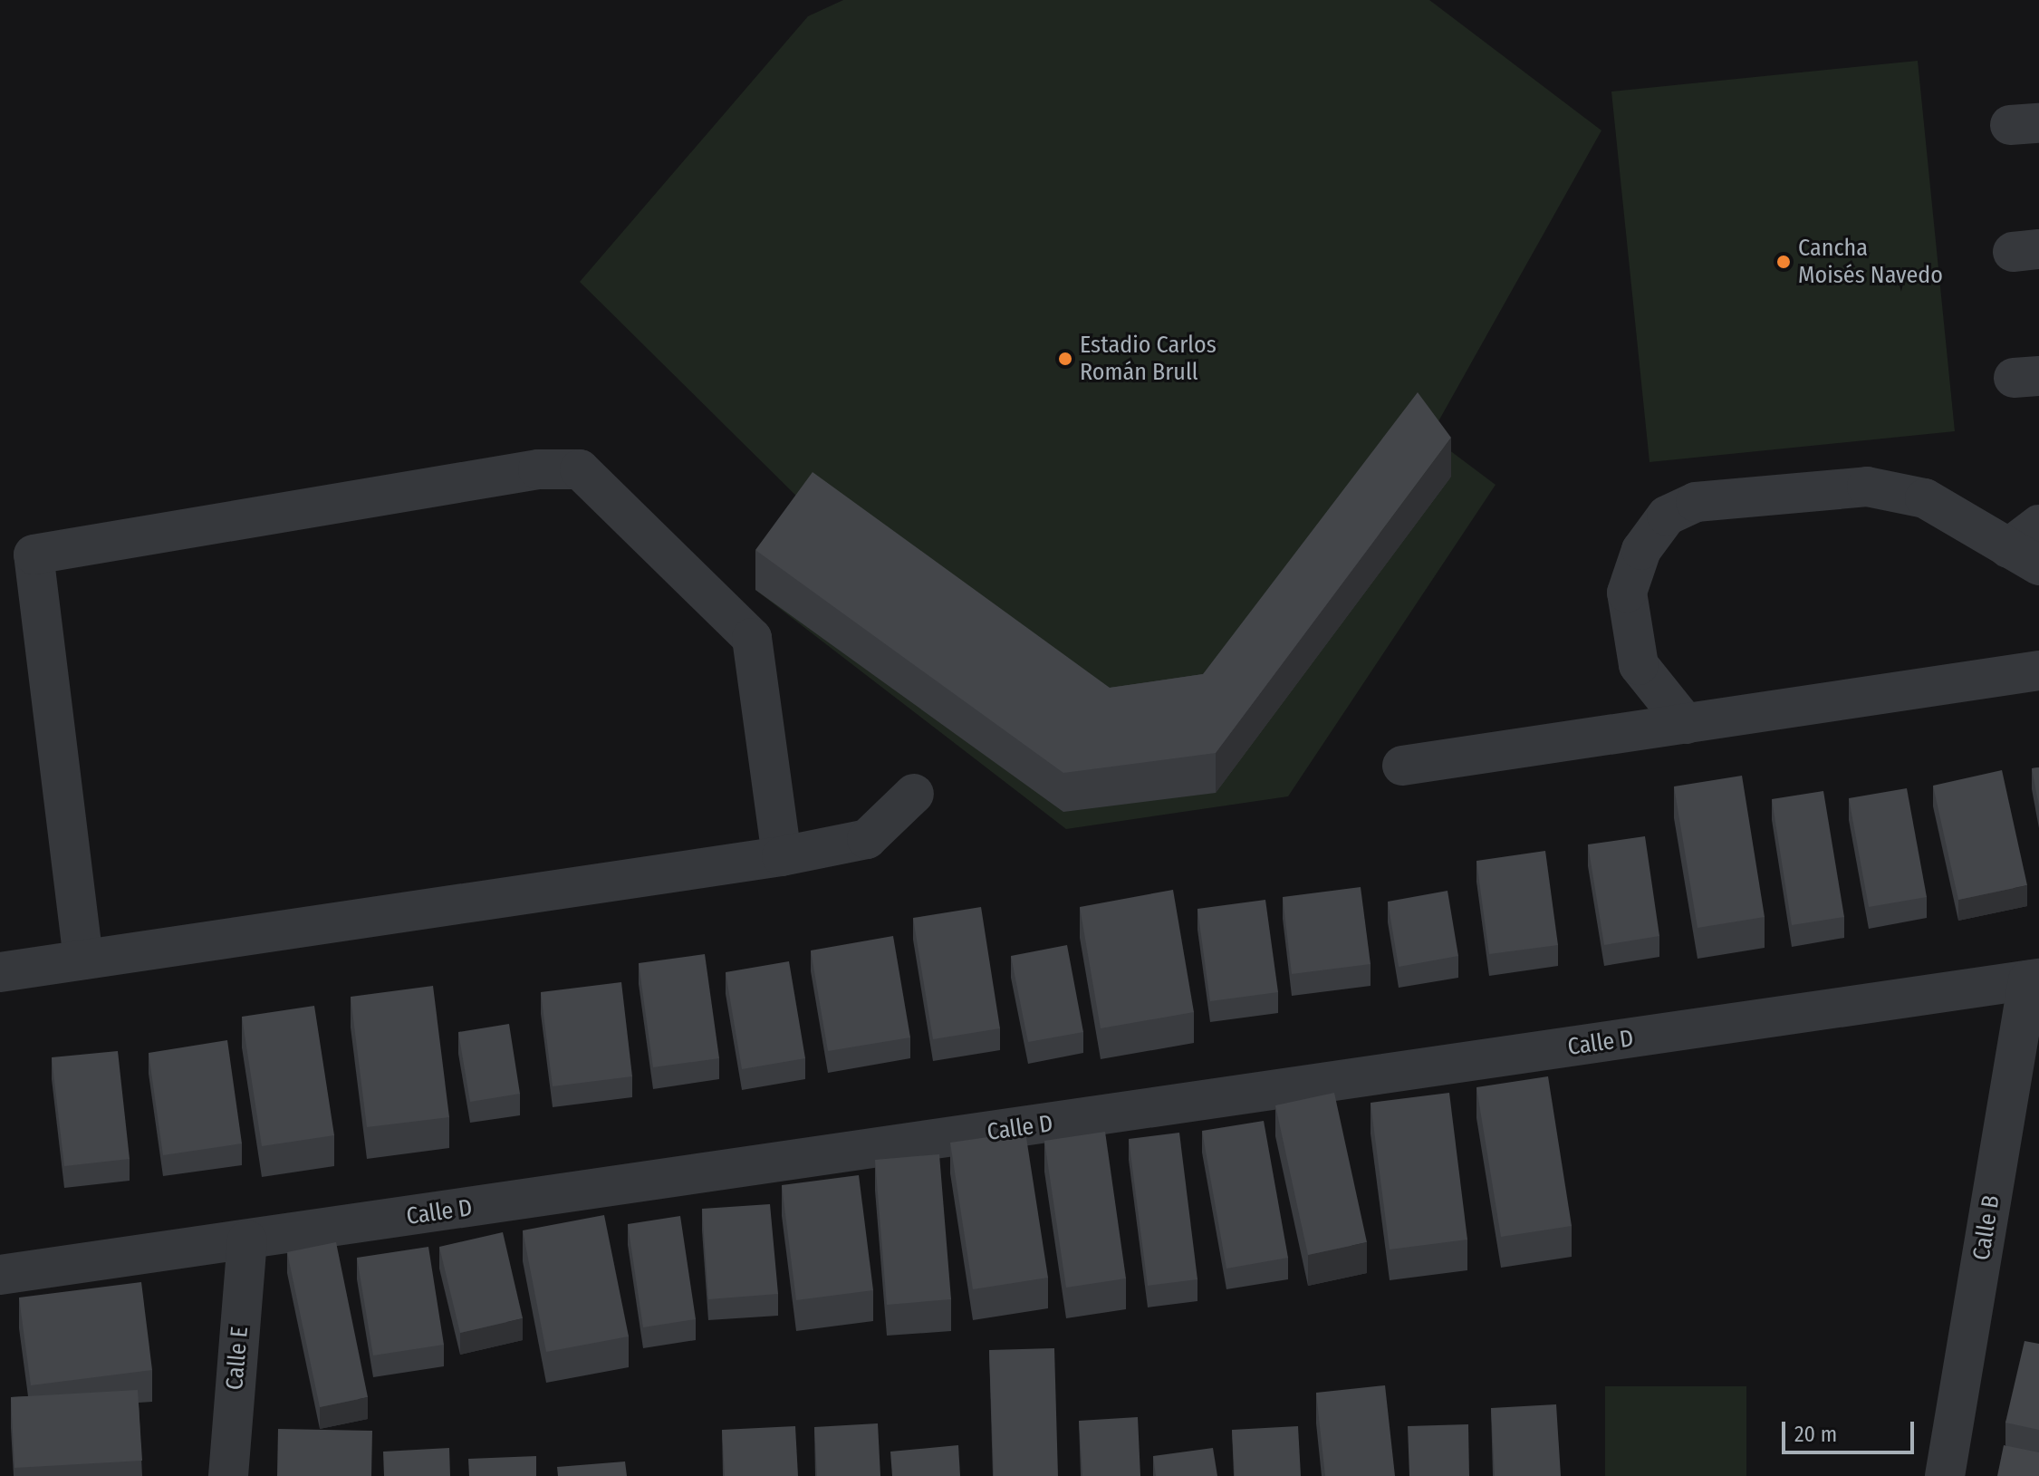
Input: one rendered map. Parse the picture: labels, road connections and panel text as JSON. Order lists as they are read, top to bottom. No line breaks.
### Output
{"streets":{"street":["Calle D","Calle B","Calle E"]},"crossings":[["Calle D","Calle B"],["Calle D","Calle E"]],"places":["Cancha Moisés Navedo","Estadio Carlos Román Brull"],"scale_bar":"20 m"}
